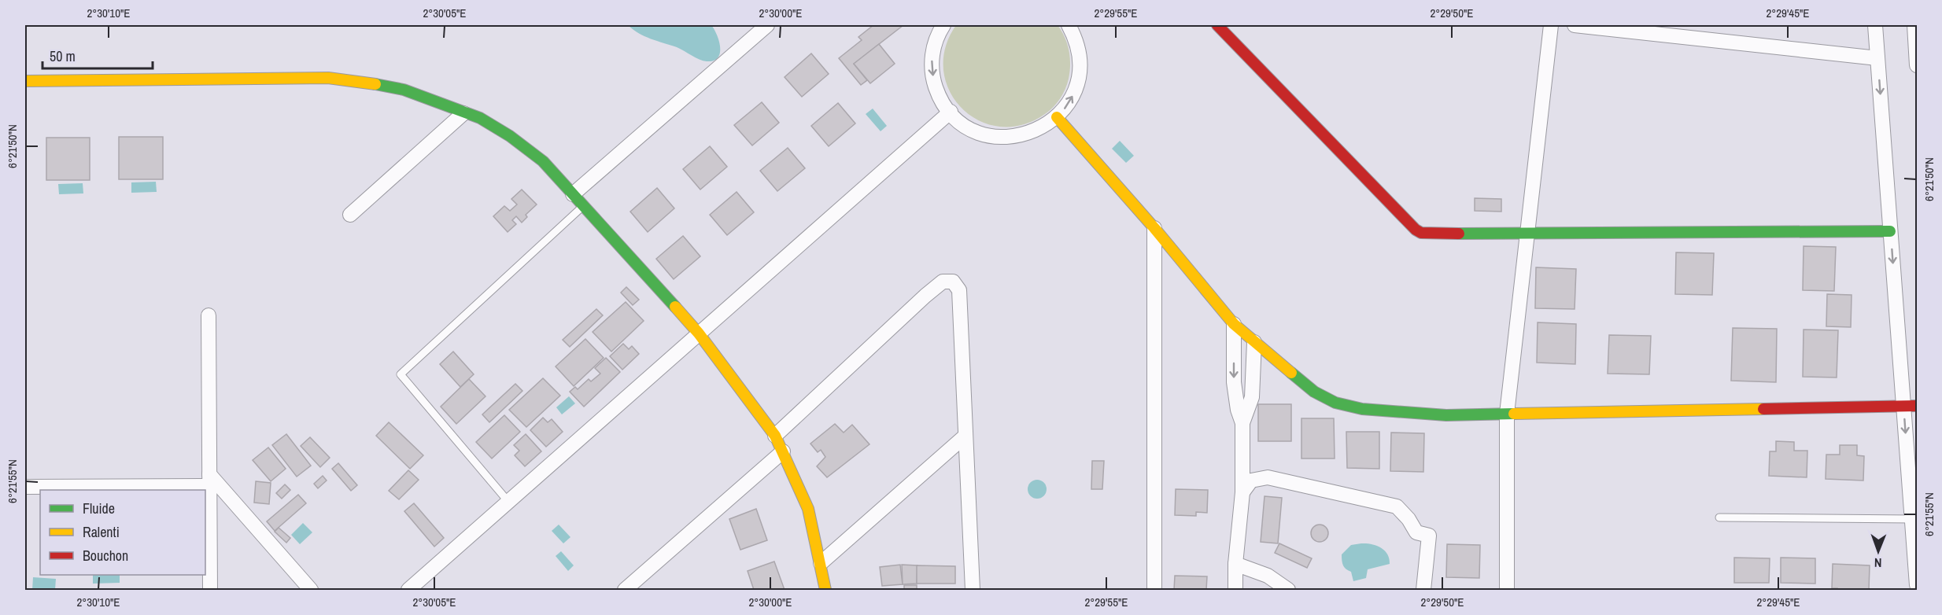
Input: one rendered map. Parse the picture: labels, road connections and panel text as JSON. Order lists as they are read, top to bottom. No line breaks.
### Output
{"legend":["Fluide","Ralenti","Bouchon"],"scale_bar":"50 m","north":"bottom","coordinates":["2°30'10\"E","2°30'05\"E","2°30'00\"E","2°29'55\"E","2°29'50\"E","2°29'45\"E","6°21'50\"N","6°21'55\"N"]}
